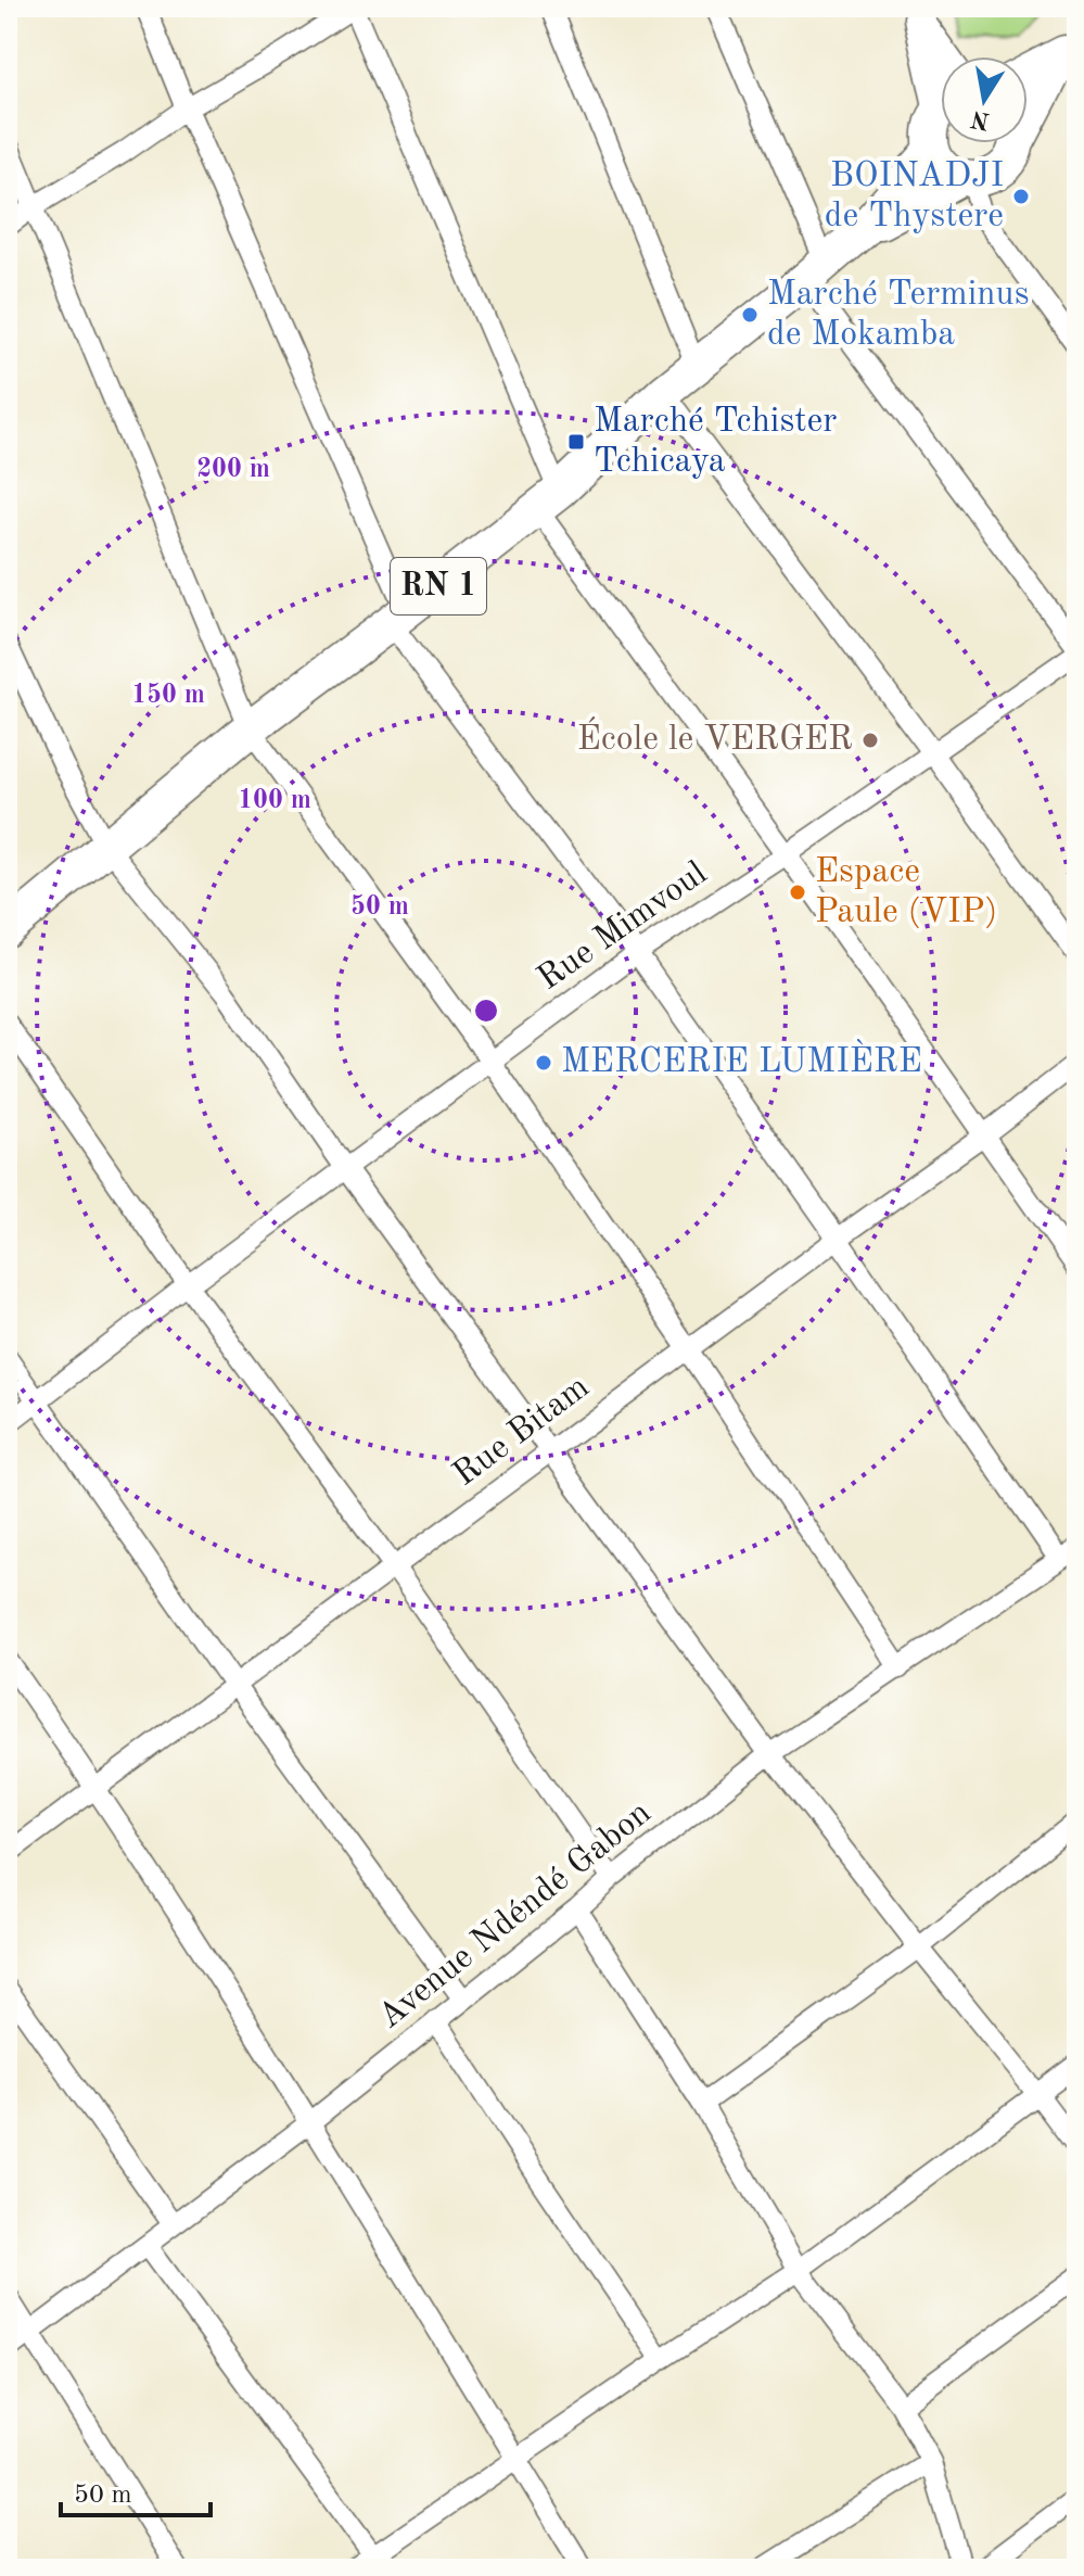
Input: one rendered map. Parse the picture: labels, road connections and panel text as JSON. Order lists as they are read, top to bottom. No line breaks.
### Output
{"streets":{"highway":["RN 1"],"street":["Rue Mimvoul","Rue Bitam","Avenue Ndéndé Gabon"]},"places":{"other":["BOINADJI de Thystere","Marché Terminus de Mokamba","École le VERGER","Espace Paule (VIP)","MERCERIE LUMIÈRE"],"transit":["Marché Tchister Tchicaya"]},"scale_bar":"50 m","north":"bottom","rings":["200 m","150 m","100 m","50 m"]}
